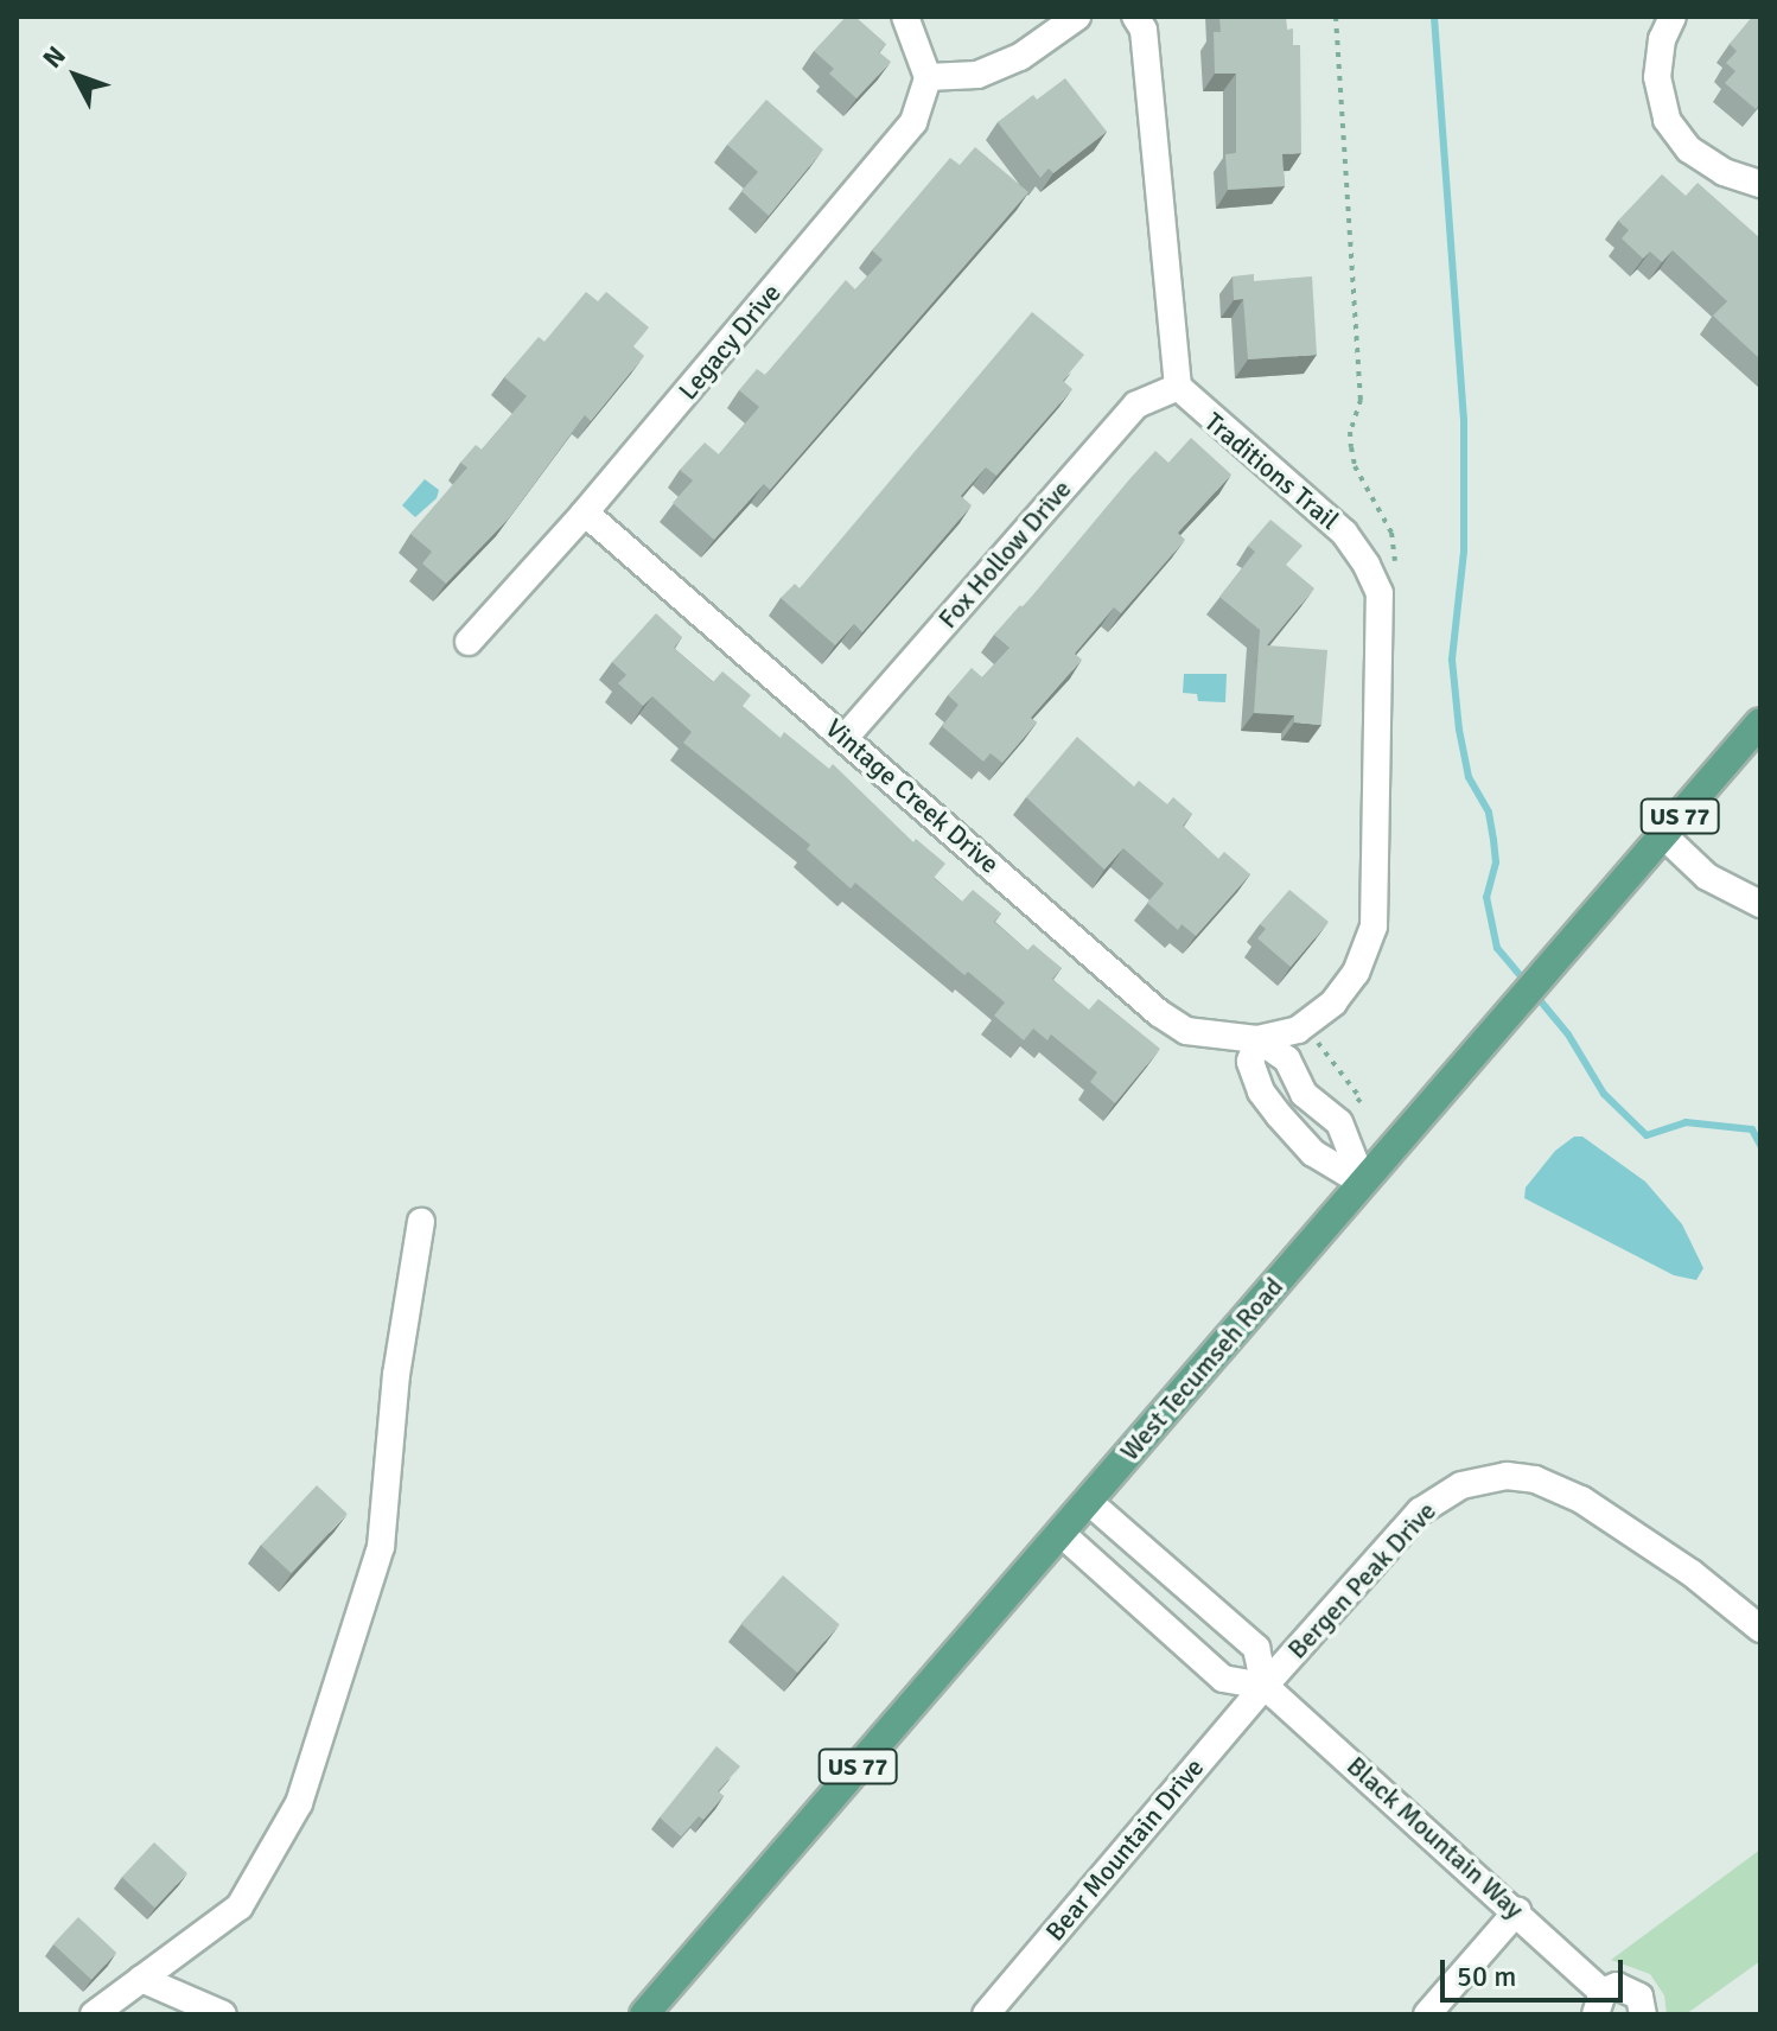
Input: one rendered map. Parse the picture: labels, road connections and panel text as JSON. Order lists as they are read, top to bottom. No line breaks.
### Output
{"streets":{"main road":["US 77","West Tecumseh Road"],"street":["Legacy Drive","Traditions Trail","Fox Hollow Drive","Vintage Creek Drive","Bergen Peak Drive","Black Mountain Way","Bear Mountain Drive"]},"crossings":[["Legacy Drive","Vintage Creek Drive"],["Traditions Trail","Fox Hollow Drive"],["Traditions Trail","Vintage Creek Drive"],["Fox Hollow Drive","Vintage Creek Drive"],["West Tecumseh Road","Black Mountain Way"],["Bergen Peak Drive","Black Mountain Way"],["Bergen Peak Drive","Bear Mountain Drive"],["Black Mountain Way","Bear Mountain Drive"]],"scale_bar":"50 m","north":"top left"}
